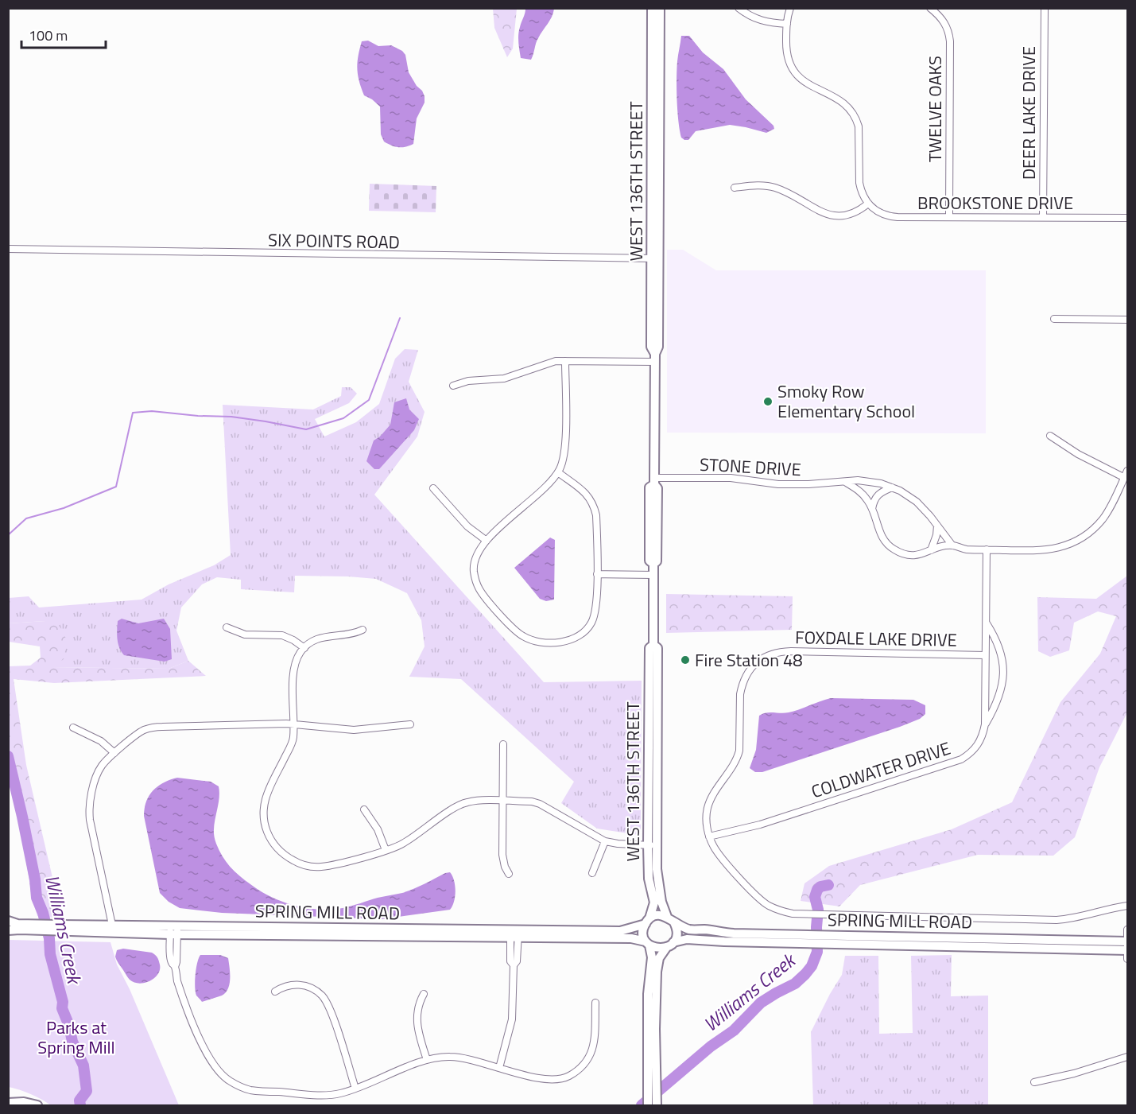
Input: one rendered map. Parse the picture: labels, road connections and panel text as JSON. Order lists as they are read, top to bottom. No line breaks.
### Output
{"streets":{"street":["TWELVE OAKS","DEER LAKE DRIVE","WEST 136TH STREET","BROOKSTONE DRIVE","SIX POINTS ROAD","STONE DRIVE","FOXDALE LAKE DRIVE","COLDWATER DRIVE","SPRING MILL ROAD"]},"crossings":[["TWELVE OAKS","BROOKSTONE DRIVE"],["DEER LAKE DRIVE","BROOKSTONE DRIVE"],["WEST 136TH STREET","SIX POINTS ROAD"],["WEST 136TH STREET","STONE DRIVE"],["WEST 136TH STREET","SPRING MILL ROAD"],["FOXDALE LAKE DRIVE","COLDWATER DRIVE"]],"water":["Williams Creek"],"parks":["Parks at Spring Mill"],"places":["Smoky Row Elementary School","Fire Station 48"],"scale_bar":"100 m"}
